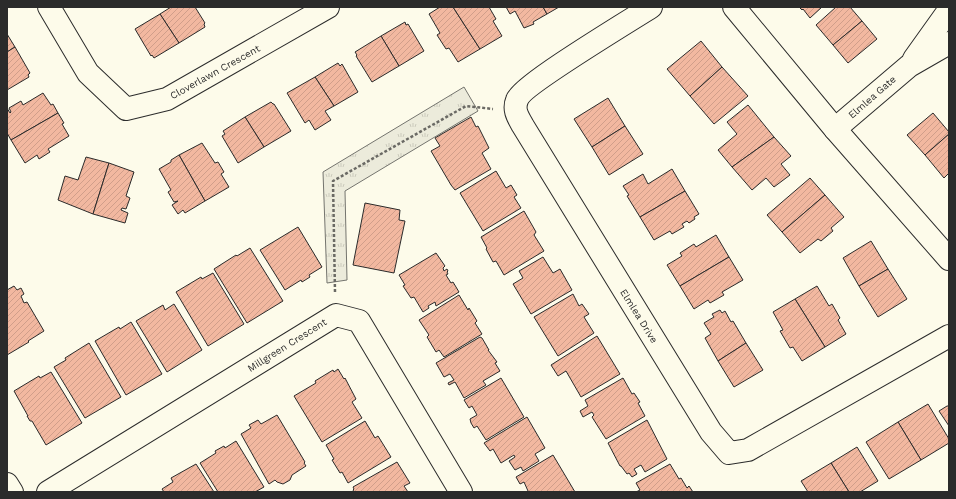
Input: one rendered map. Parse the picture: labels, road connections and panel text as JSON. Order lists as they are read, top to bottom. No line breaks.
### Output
{"streets":{"street":["Cloverlawn Crescent","Elmlea Gate","Elmlea Drive","Millgreen Crescent"]}}
